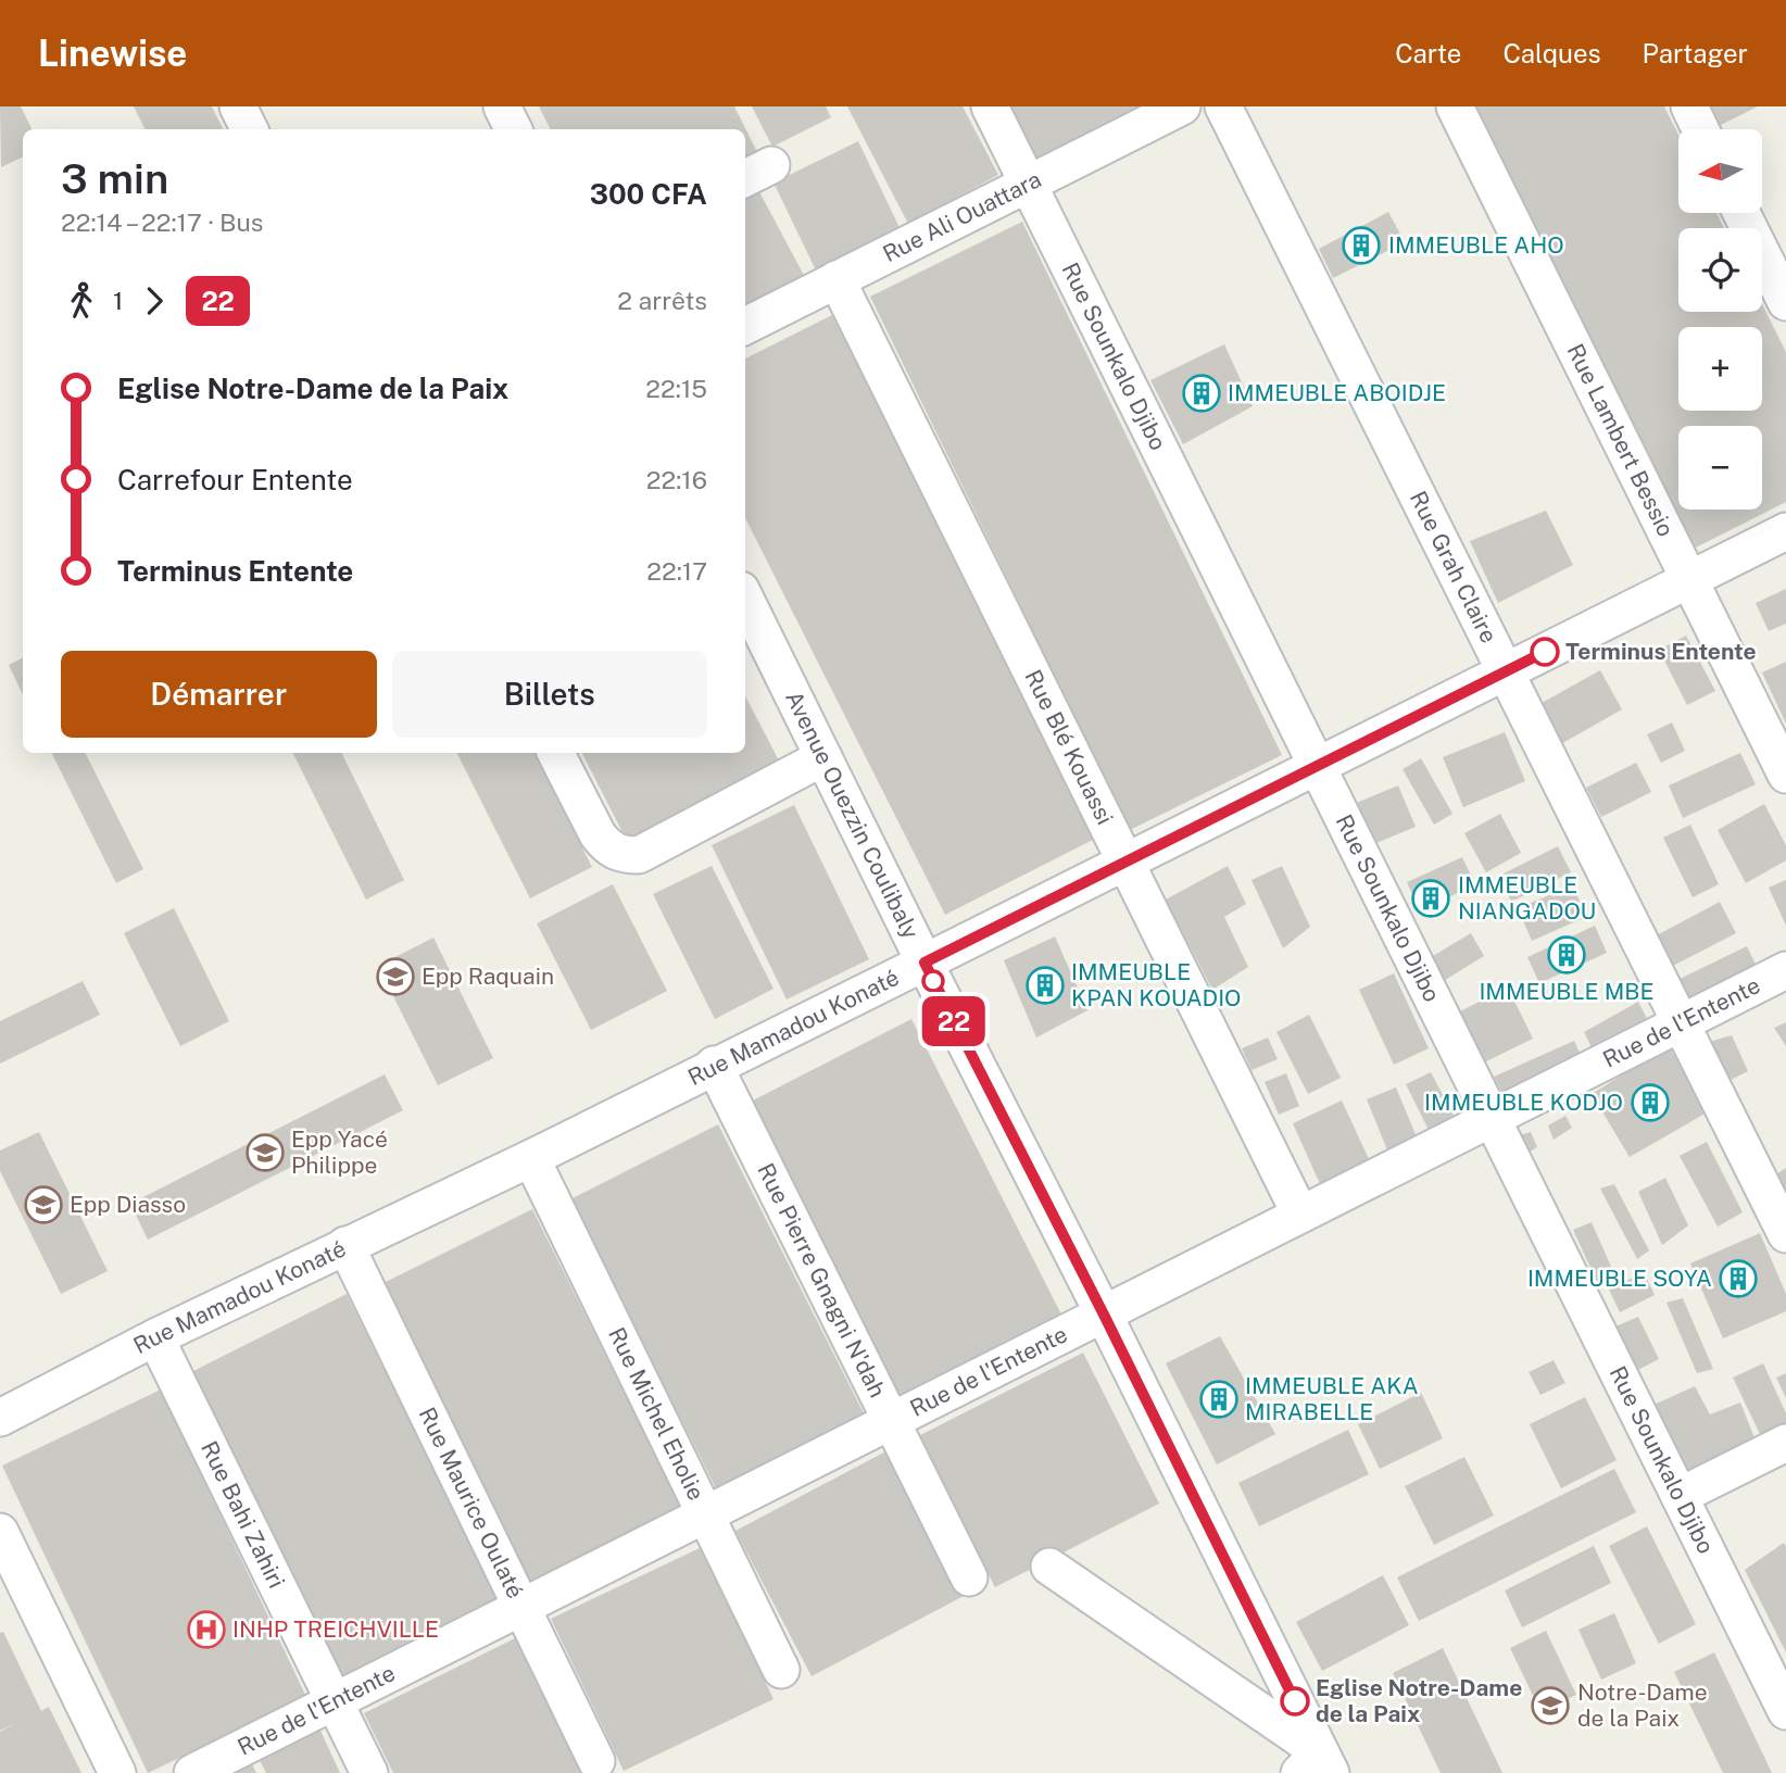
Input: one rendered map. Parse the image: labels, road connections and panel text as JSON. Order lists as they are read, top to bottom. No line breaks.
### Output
{"streets":{"street":["Rue Ali Ouattara","Rue Sounkalo Djibo","Rue Lambert Bessio","Rue Grah Claire","Rue Blé Kouassi","Avenue Ouezzin Coulibaly","Rue de l'Entente","Rue Mamadou Konaté","Rue Pierre Gnagni N'dah","Rue Michel Eholie","Rue Maurice Oulaté","Rue Bahi Zahiri"]},"crossings":[["Rue Ali Ouattara","Rue Sounkalo Djibo"],["Rue Ali Ouattara","Rue Blé Kouassi"],["Rue Sounkalo Djibo","Rue de l'Entente"],["Rue Sounkalo Djibo","Rue Mamadou Konaté"],["Rue Lambert Bessio","Rue Mamadou Konaté"],["Rue Grah Claire","Rue de l'Entente"],["Rue Grah Claire","Rue Mamadou Konaté"],["Rue Blé Kouassi","Rue de l'Entente"],["Rue Blé Kouassi","Rue Mamadou Konaté"],["Avenue Ouezzin Coulibaly","Rue de l'Entente"],["Avenue Ouezzin Coulibaly","Rue Mamadou Konaté"],["Rue de l'Entente","Rue Pierre Gnagni N'dah"],["Rue de l'Entente","Rue Michel Eholie"],["Rue de l'Entente","Rue Maurice Oulaté"],["Rue de l'Entente","Rue Bahi Zahiri"],["Rue Mamadou Konaté","Rue Pierre Gnagni N'dah"],["Rue Mamadou Konaté","Rue Michel Eholie"],["Rue Mamadou Konaté","Rue Maurice Oulaté"],["Rue Mamadou Konaté","Rue Bahi Zahiri"]],"places":{"building":["IMMEUBLE AHO","IMMEUBLE ABOIDJE","IMMEUBLE NIANGADOU","IMMEUBLE MBE","IMMEUBLE KPAN KOUADIO","IMMEUBLE KODJO","IMMEUBLE SOYA","IMMEUBLE AKA MIRABELLE"],"other":["Terminus Entente","Eglise Notre-Dame de la Paix"],"school or university":["Epp Raquain","Epp Yacé Philippe","Epp Diasso","Notre-Dame de la Paix"],"hospital":["INHP TREICHVILLE"]},"lines":["bus line 22"],"north":"left","page":{"header":"Linewise","nav":["Carte","Calques","Partager"],"on_map":"22","map_buttons":["+","−"],"heading":["3 min","22:14 – 22:17 · Bus","300 CFA"],"legs":["1","22","2 arrêts"],"list":[{"name":"Eglise Notre-Dame de la Paix","value":"22:15"},{"name":"Carrefour Entente","value":"22:16"},{"name":"Terminus Entente","value":"22:17"}],"buttons":["Démarrer","Billets"]}}
